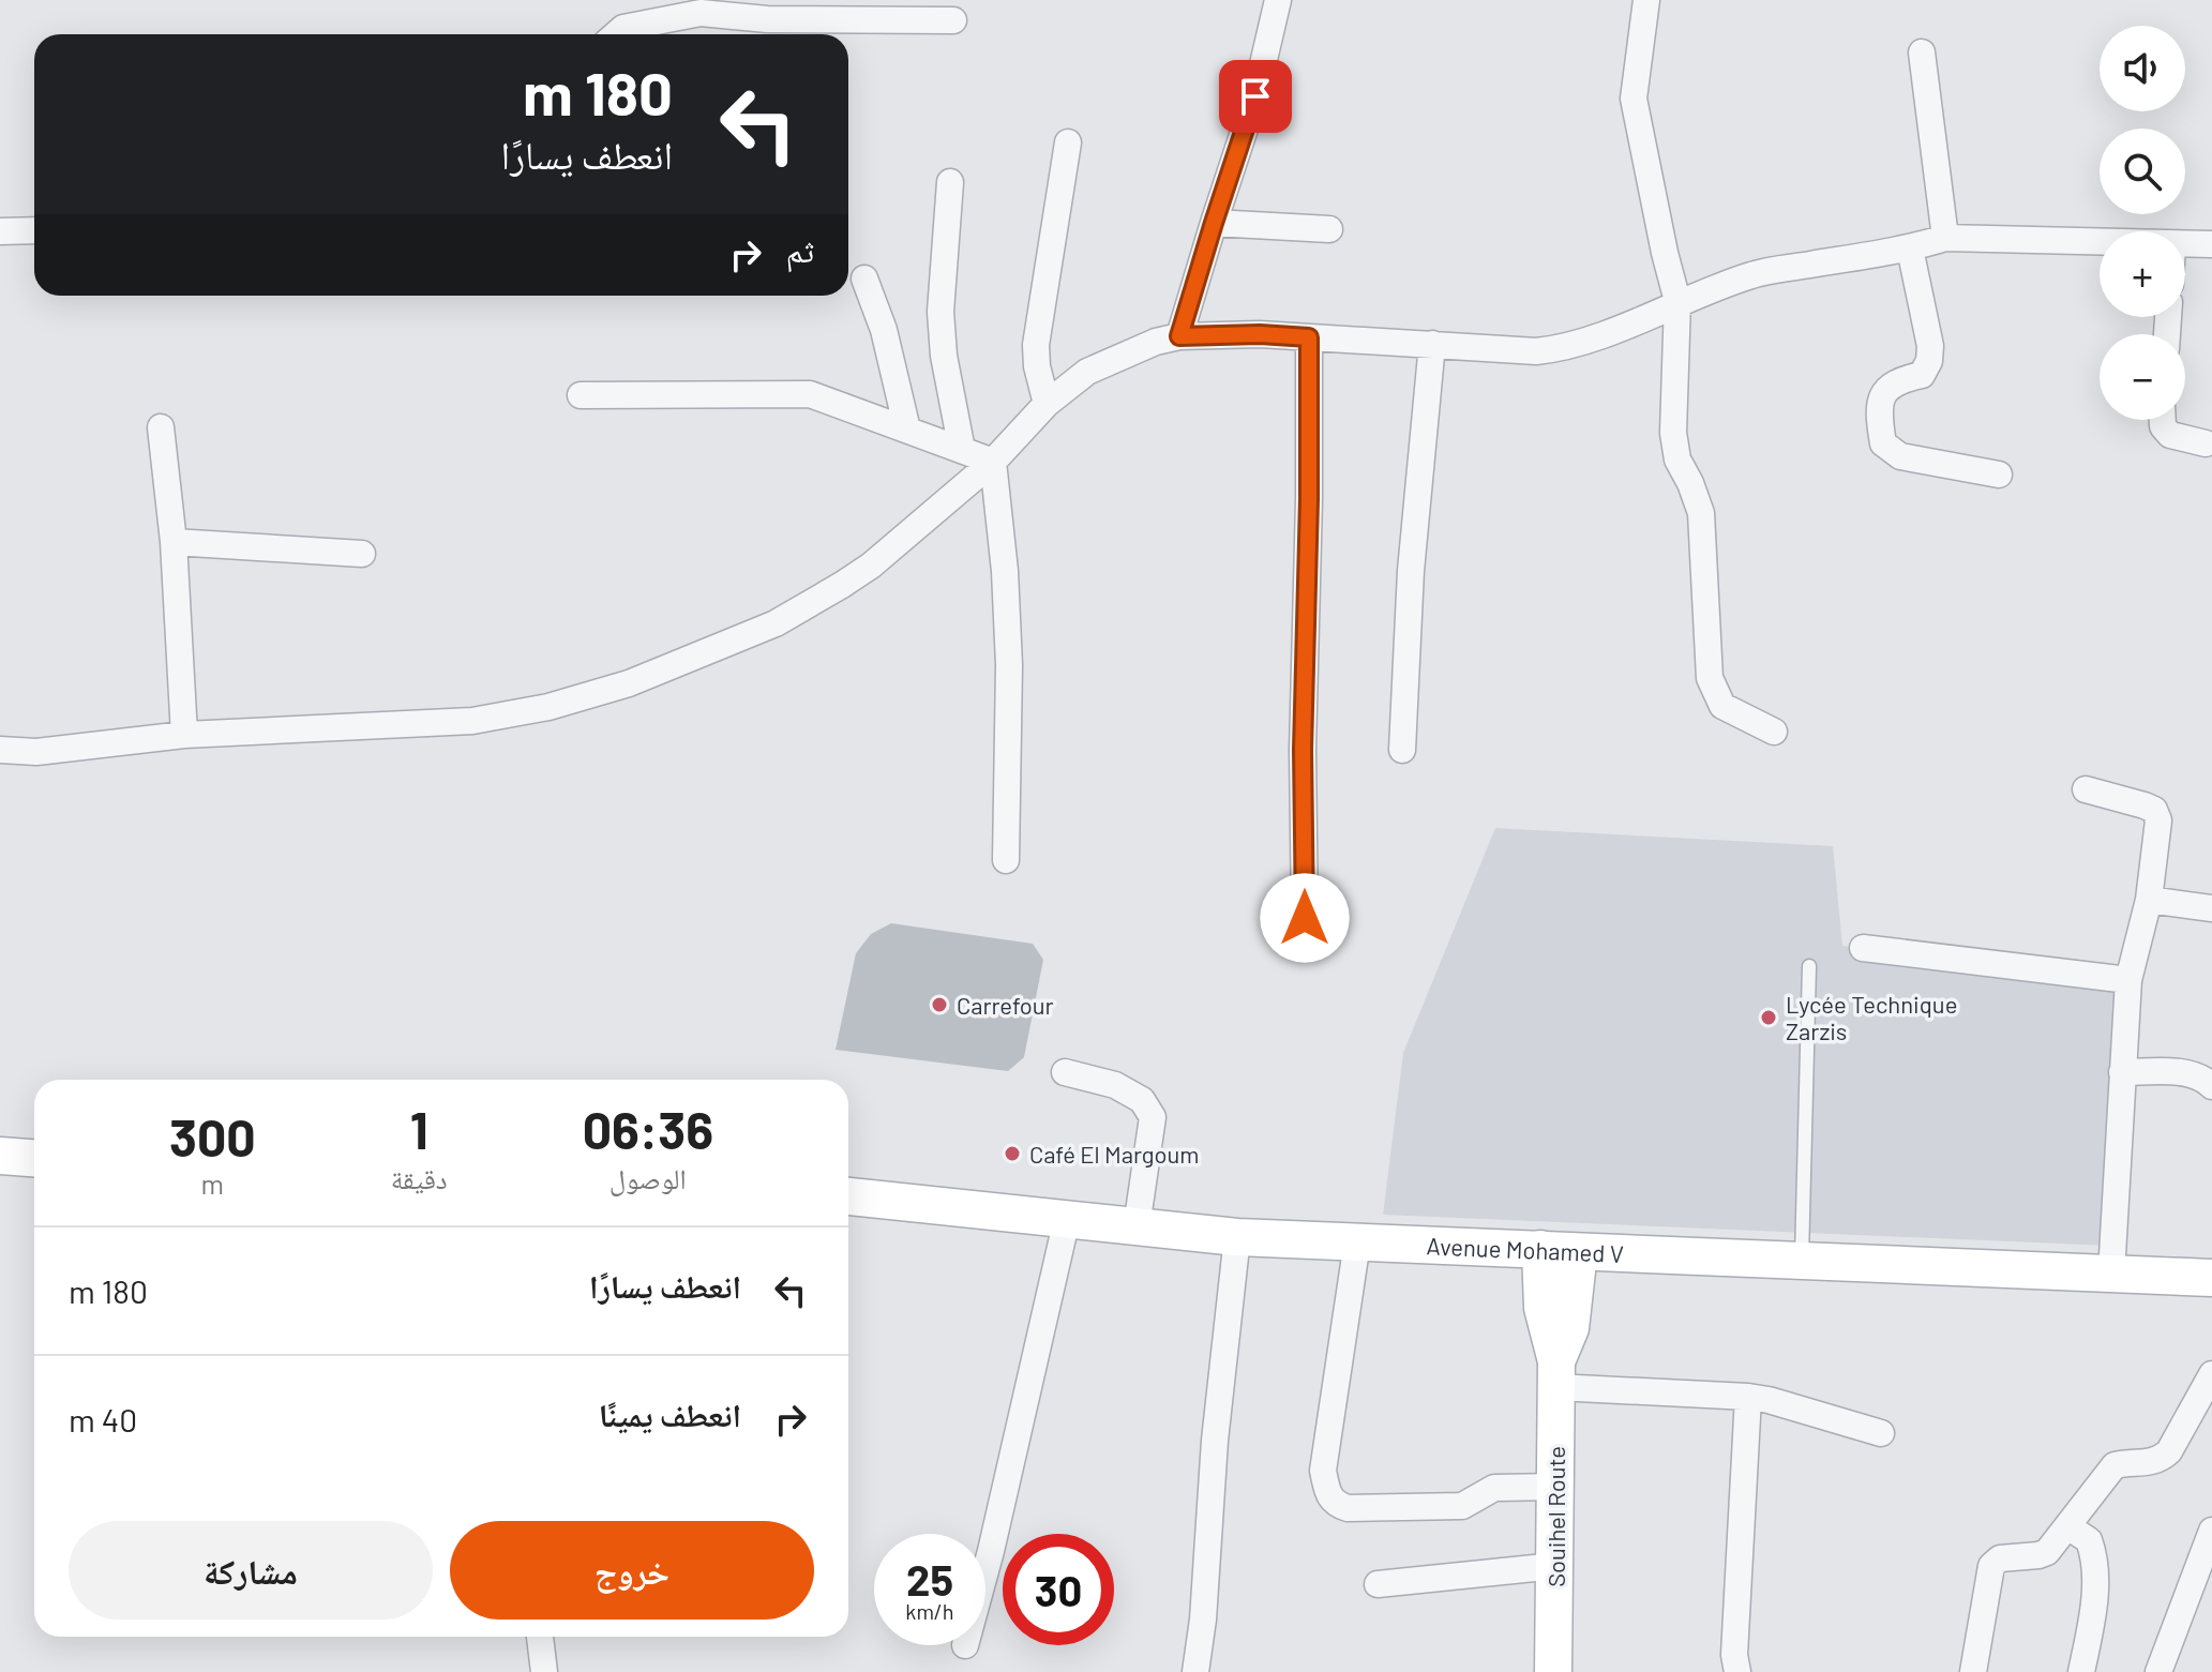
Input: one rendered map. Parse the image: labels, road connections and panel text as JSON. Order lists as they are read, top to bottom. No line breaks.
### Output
{"streets":{"main road":["Avenue Mohamed V","Souihel Route"]},"places":["Carrefour","Lycée Technique Zarzis","Café El Margoum"],"page":{"map_buttons":["+","−"],"turn":["180 m","انعطف يسارًا"],"then":"ثم","eta":["06:36","الوصول","1","دقيقة","300","m"],"list":[{"name":"انعطف يسارًا","value":"180 m"},{"name":"انعطف يمينًا","value":"40 m"}],"buttons":["خروج","مشاركة"],"speed":"25 km/h","limit":"30"}}
